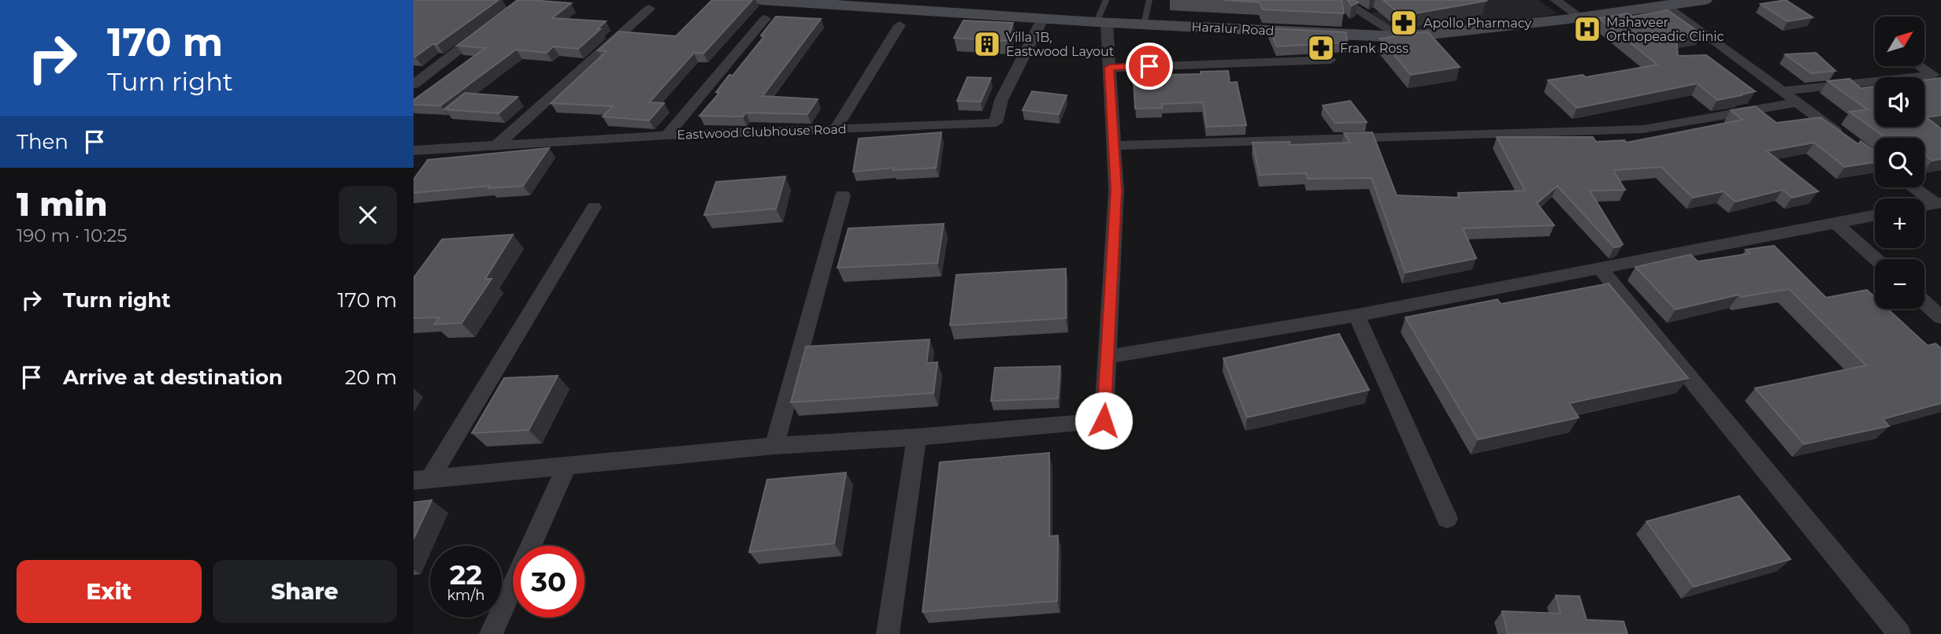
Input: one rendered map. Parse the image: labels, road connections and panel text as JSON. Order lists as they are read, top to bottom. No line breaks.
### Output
{"streets":{"street":["Haralur Road","Eastwood Clubhouse Road"]},"crossings":[["Haralur Road","Eastwood Clubhouse Road"]],"places":{"pharmacy":["Apollo Pharmacy","Frank Ross"],"hospital":["Mahaveer Orthopeadic Clinic"],"building":["Villa 1B, Eastwood Layout"]},"north":"top right","page":{"turn":["170 m","Turn right"],"map_buttons":["+","−"],"then":"Then","heading":["1 min","190 m · 10:25"],"list":[{"name":"Turn right","value":"170 m"},{"name":"Arrive at destination","value":"20 m"}],"speed":"22 km/h","limit":"30","buttons":["Exit","Share"]}}
